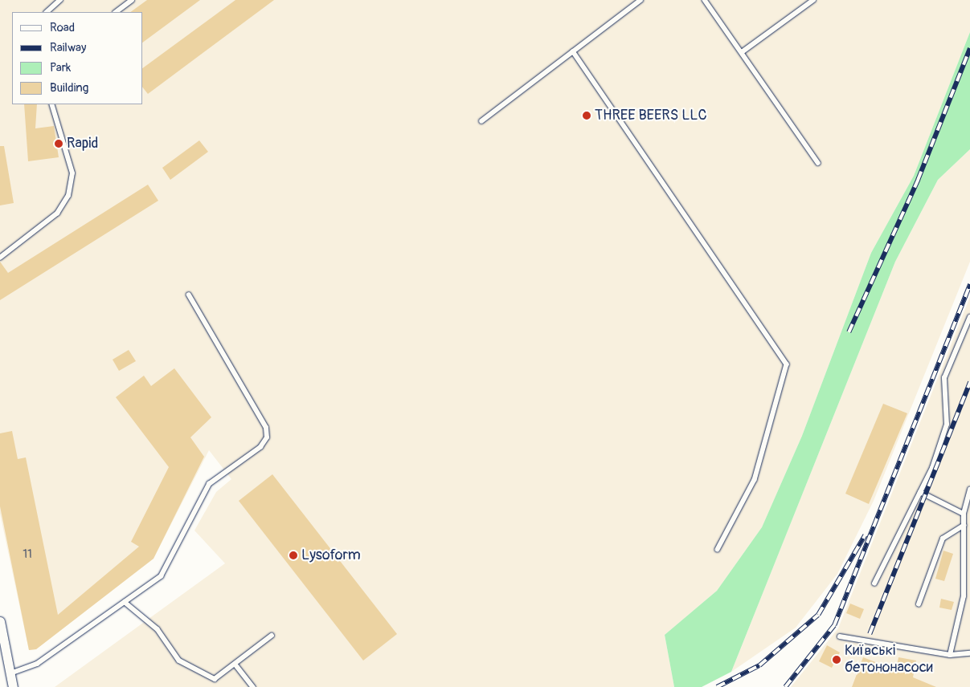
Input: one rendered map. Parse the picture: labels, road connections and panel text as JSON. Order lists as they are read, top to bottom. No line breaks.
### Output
{"places":["THREE BEERS LLC","Rapid","Lysoform","Київські бетононасоси"],"house_numbers":["11"],"legend":["Road","Railway","Park","Building"]}
